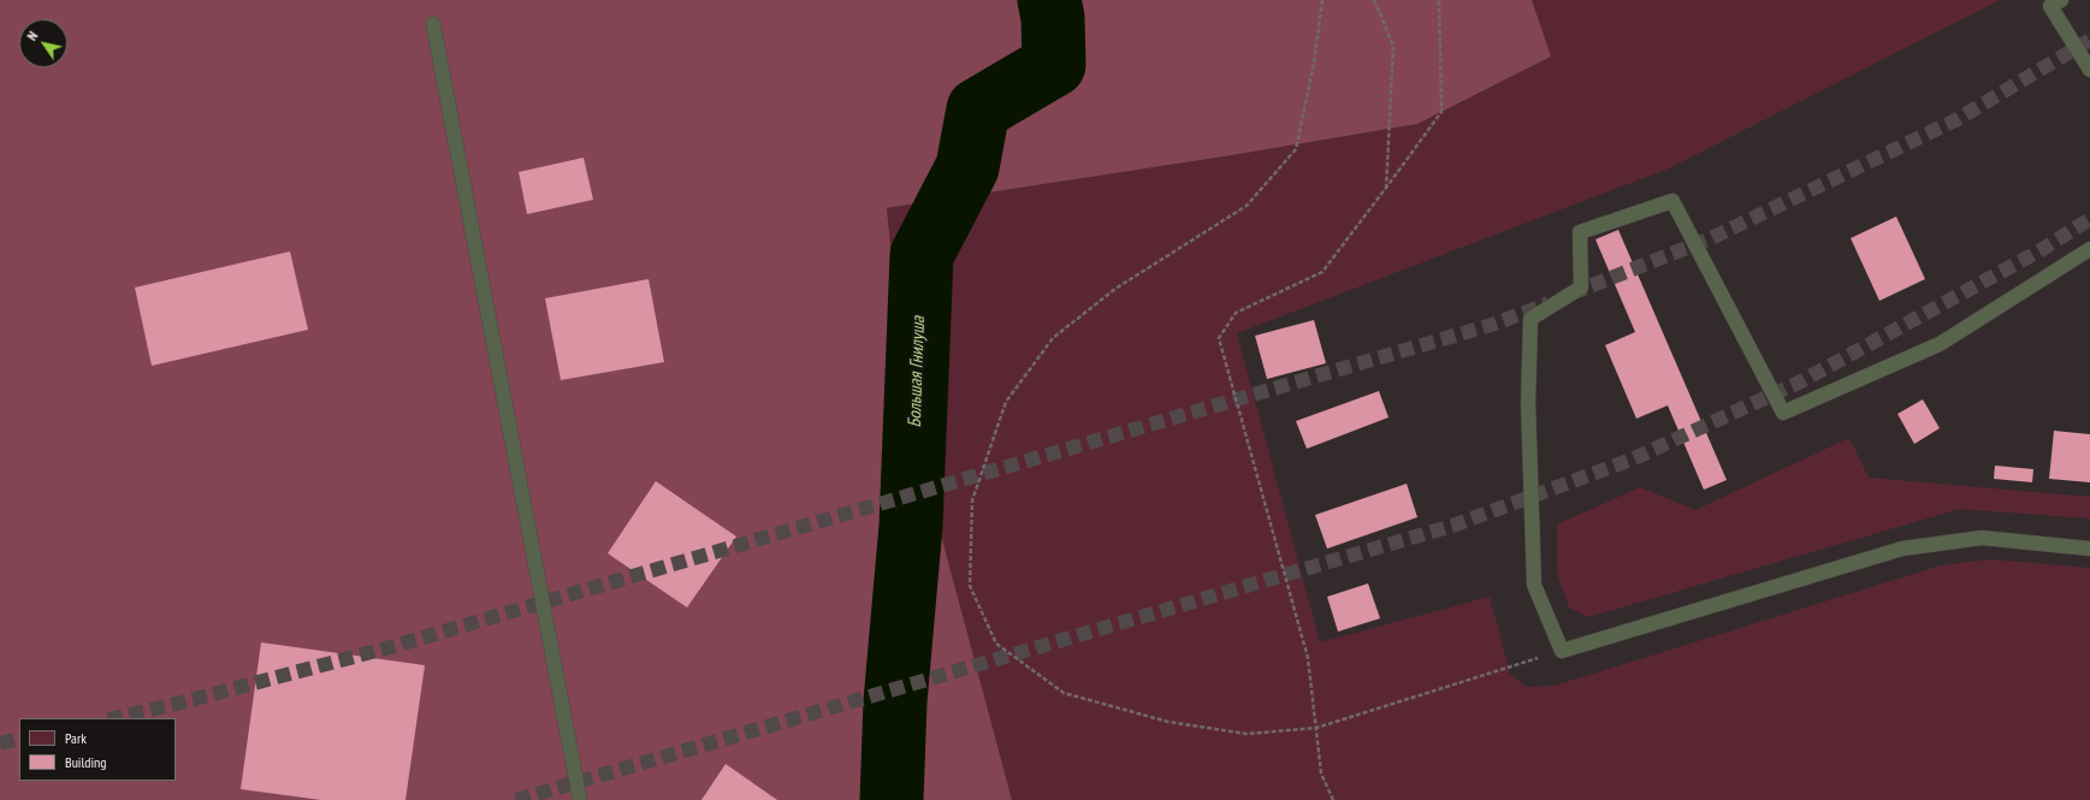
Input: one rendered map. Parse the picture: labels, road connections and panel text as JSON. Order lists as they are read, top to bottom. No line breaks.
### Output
{"water":["Большая Гнилуша"],"legend":["Park","Building"],"north":"top left"}
